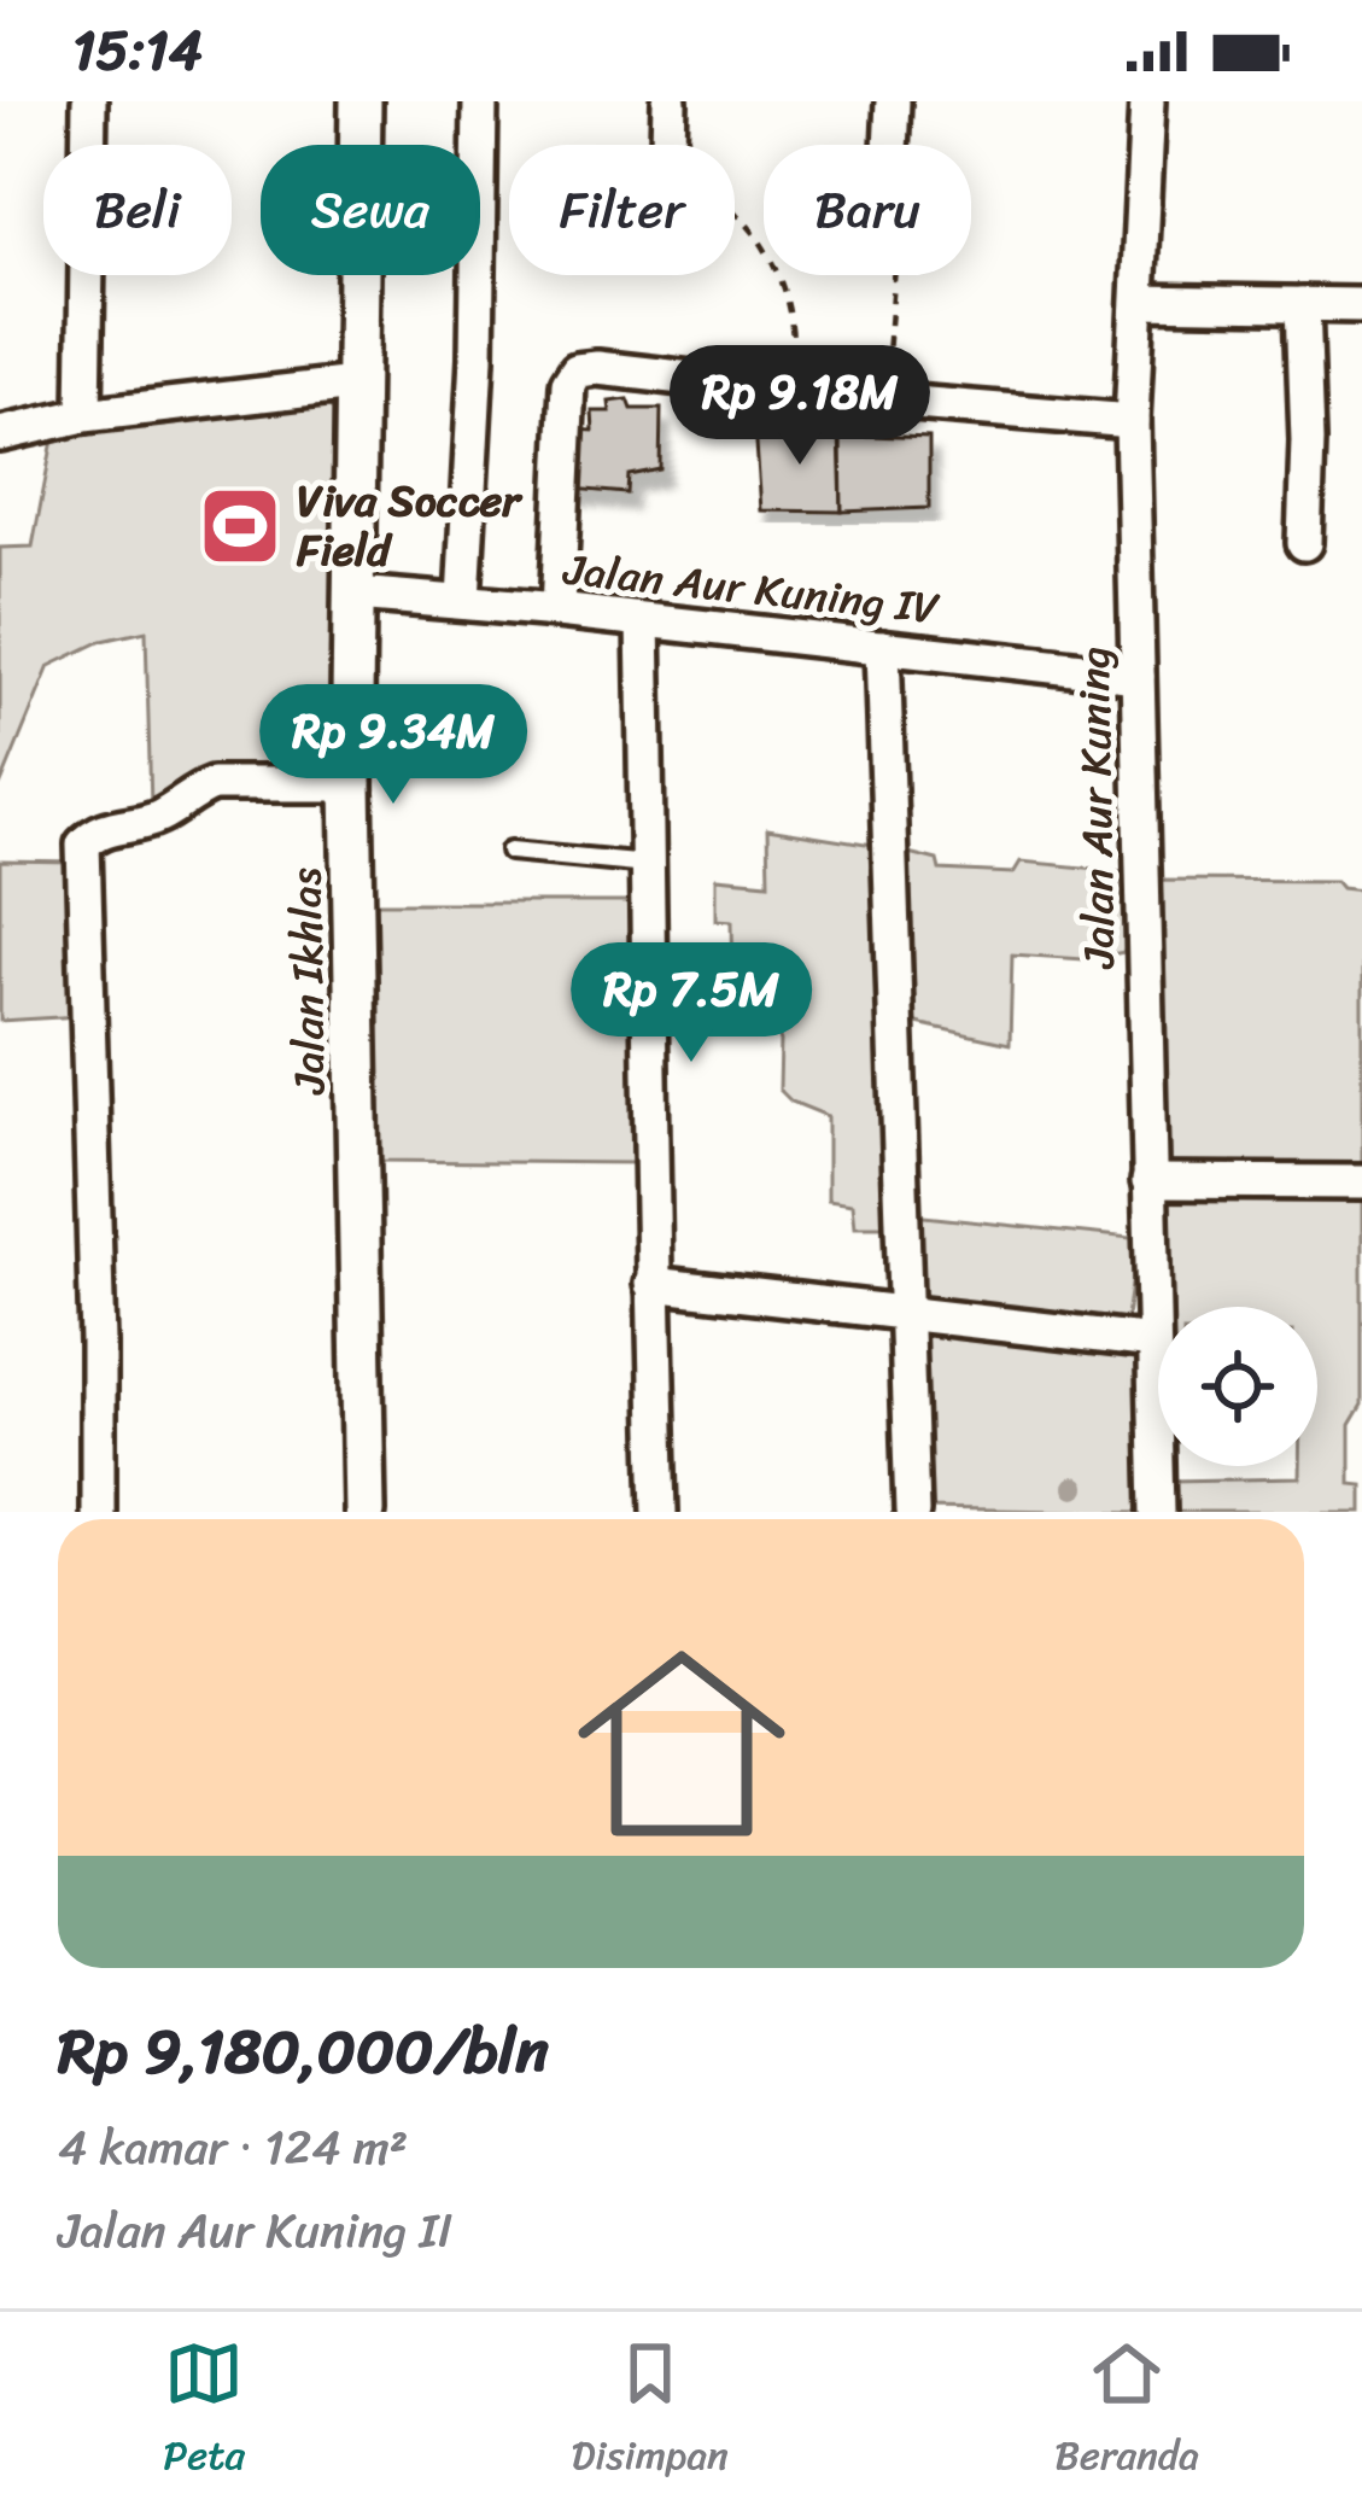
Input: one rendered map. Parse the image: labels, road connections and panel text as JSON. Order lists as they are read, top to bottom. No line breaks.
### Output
{"streets":{"street":["Jalan Aur Kuning IV","Jalan Aur Kuning","Jalan Ikhlas"]},"crossings":[["Jalan Aur Kuning IV","Jalan Aur Kuning"],["Jalan Aur Kuning IV","Jalan Ikhlas"]],"places":{"sports":["Viva Soccer Field"]},"page":{"status":"15:14","chip":["Beli","Sewa","Filter","Baru"],"price":["Rp 9.18M","Rp 9.34M","Rp 7.5M"],"list":[{"name":"Rp 9,180,000/bln","note":"4 kamar · 124 m² · Jalan Aur Kuning II"}],"tabs":["Peta","Disimpan","Beranda"]}}
